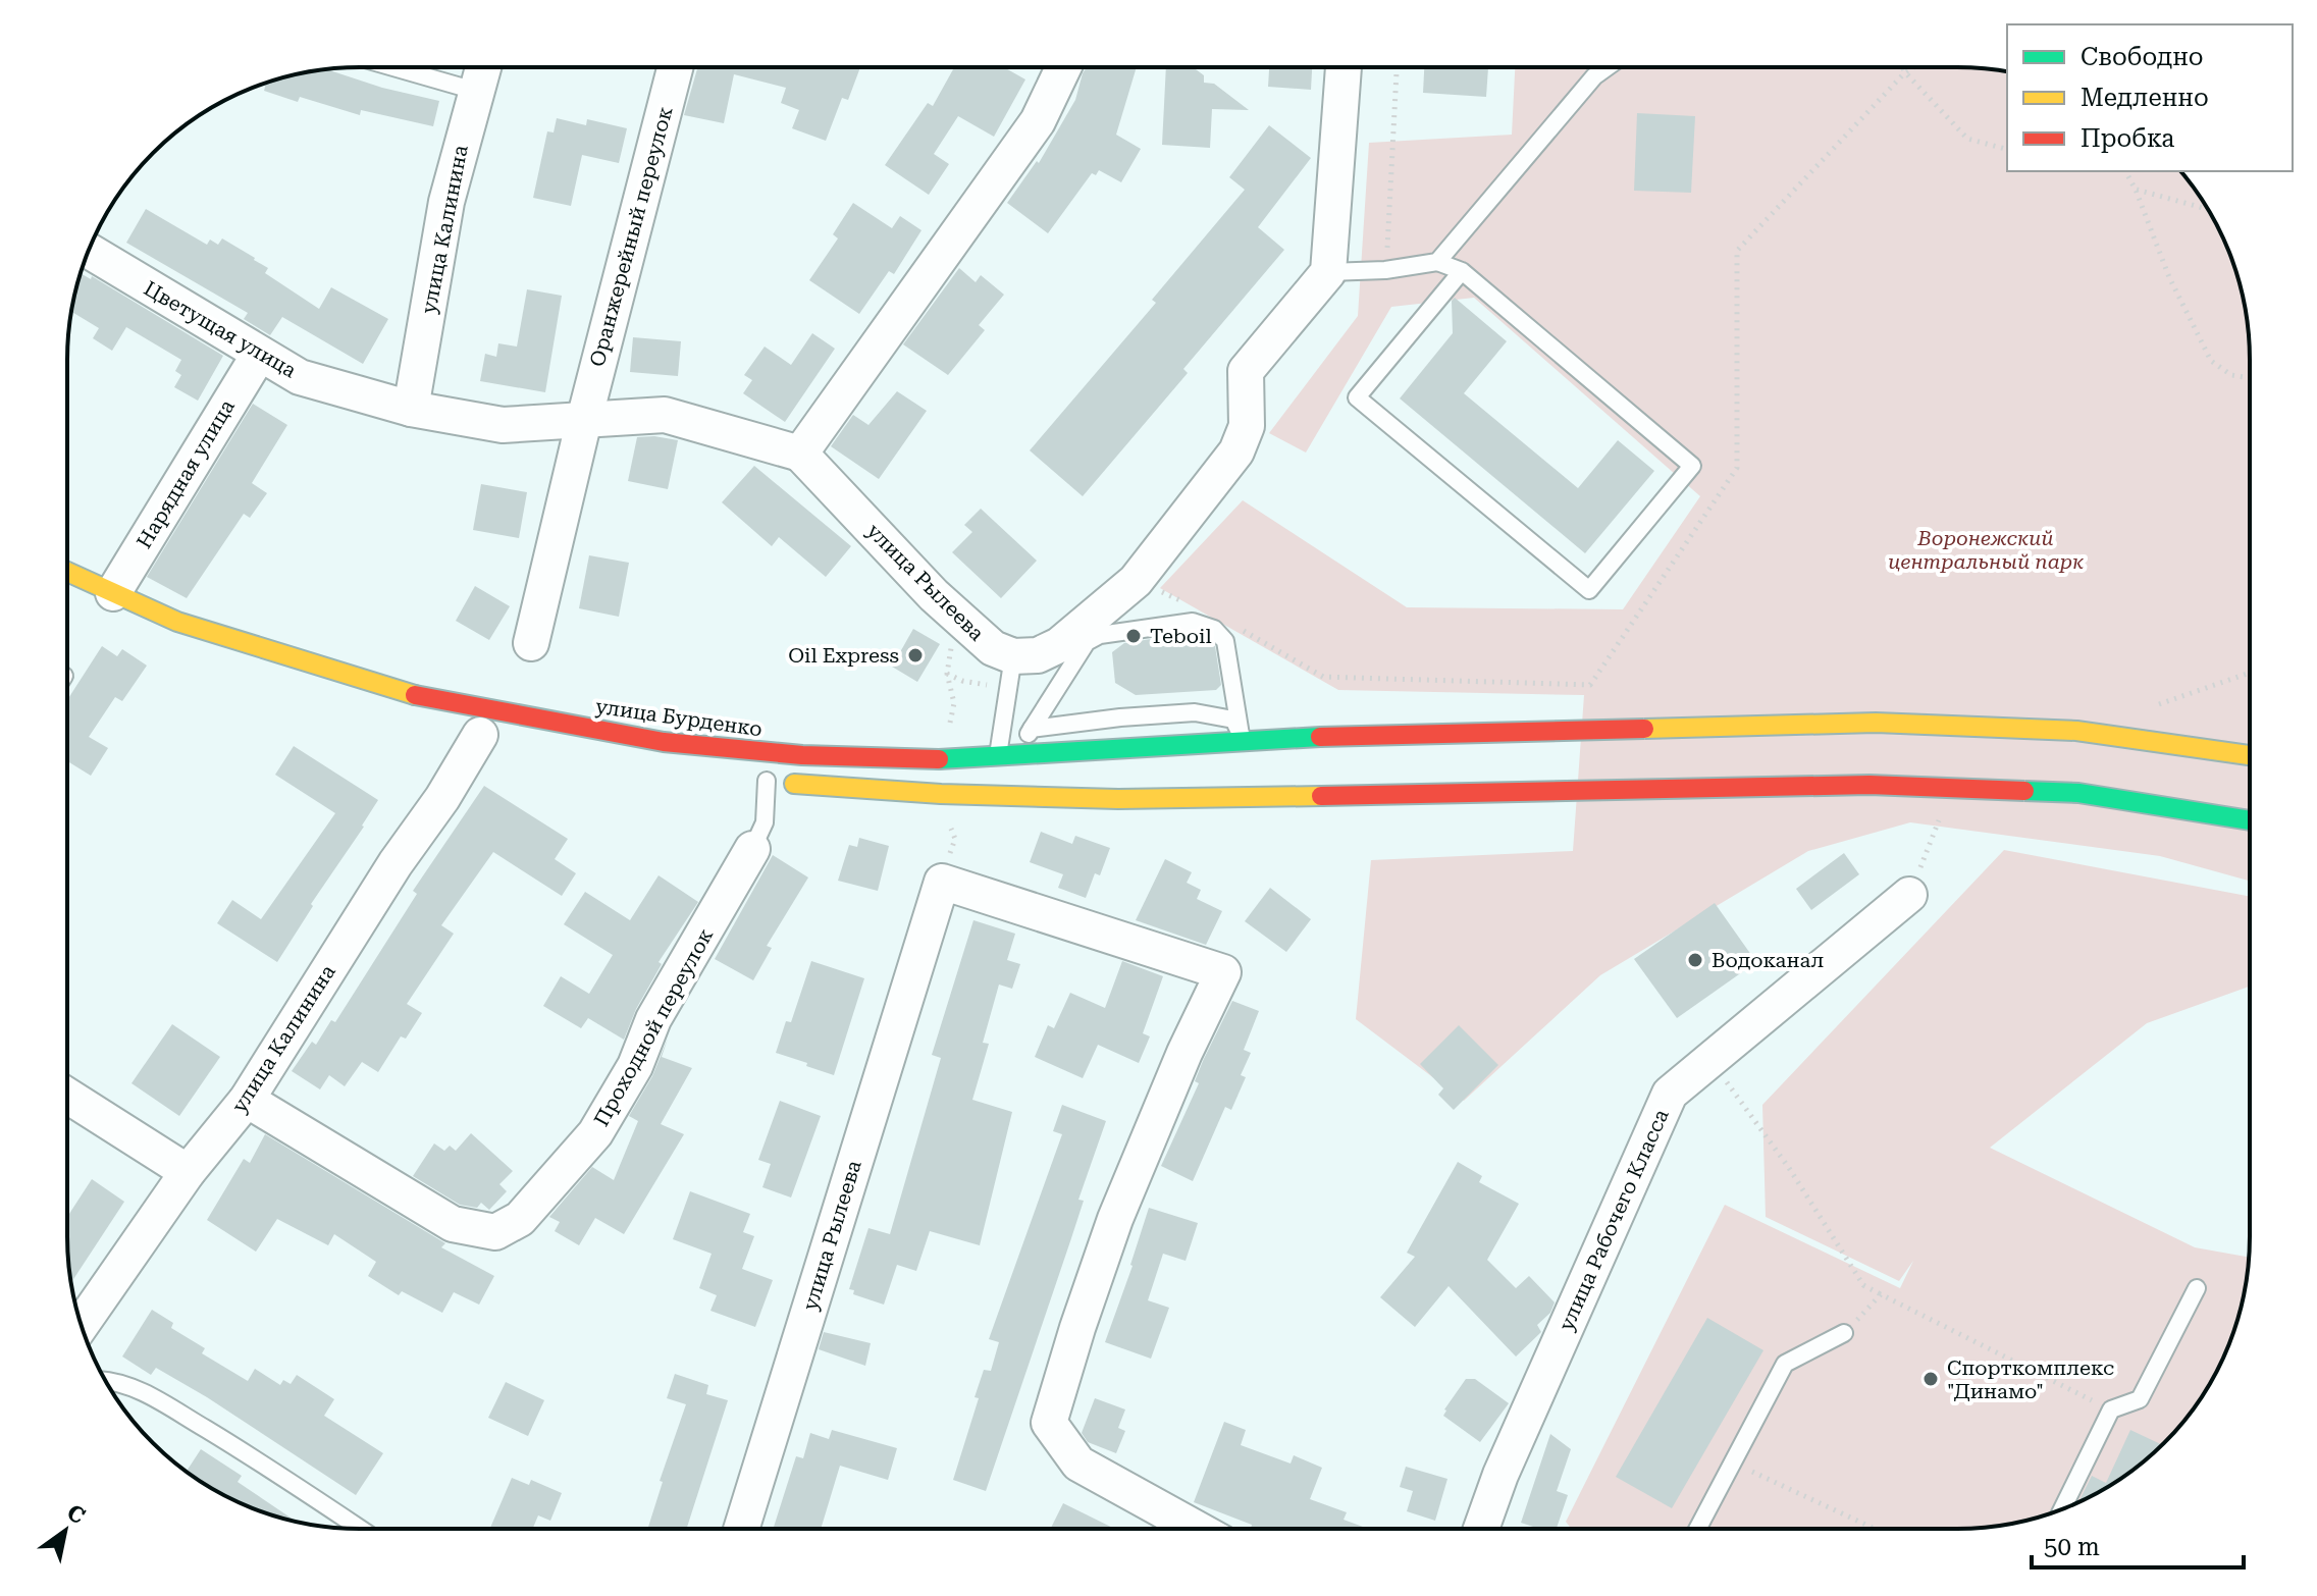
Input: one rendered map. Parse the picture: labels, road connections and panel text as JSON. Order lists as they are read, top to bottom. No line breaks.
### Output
{"streets":{"main road":["улица Бурденко"],"street":["улица Калинина","Оранжерейный переулок","Цветущая улица","Нарядная улица","улица Рылеева","Проходной переулок","улица Рабочего Класса"]},"crossings":[["улица Калинина","Цветущая улица"],["улица Калинина","Проходной переулок"],["Оранжерейный переулок","Цветущая улица"],["Цветущая улица","Нарядная улица"],["Цветущая улица","улица Рылеева"],["Нарядная улица","улица Бурденко"]],"parks":["Воронежский центральный парк"],"places":["Teboil","Oil Express","Водоканал","Спорткомплекс \"Динамо\""],"legend":["Свободно","Медленно","Пробка"],"scale_bar":"50 m","north":"top right"}
